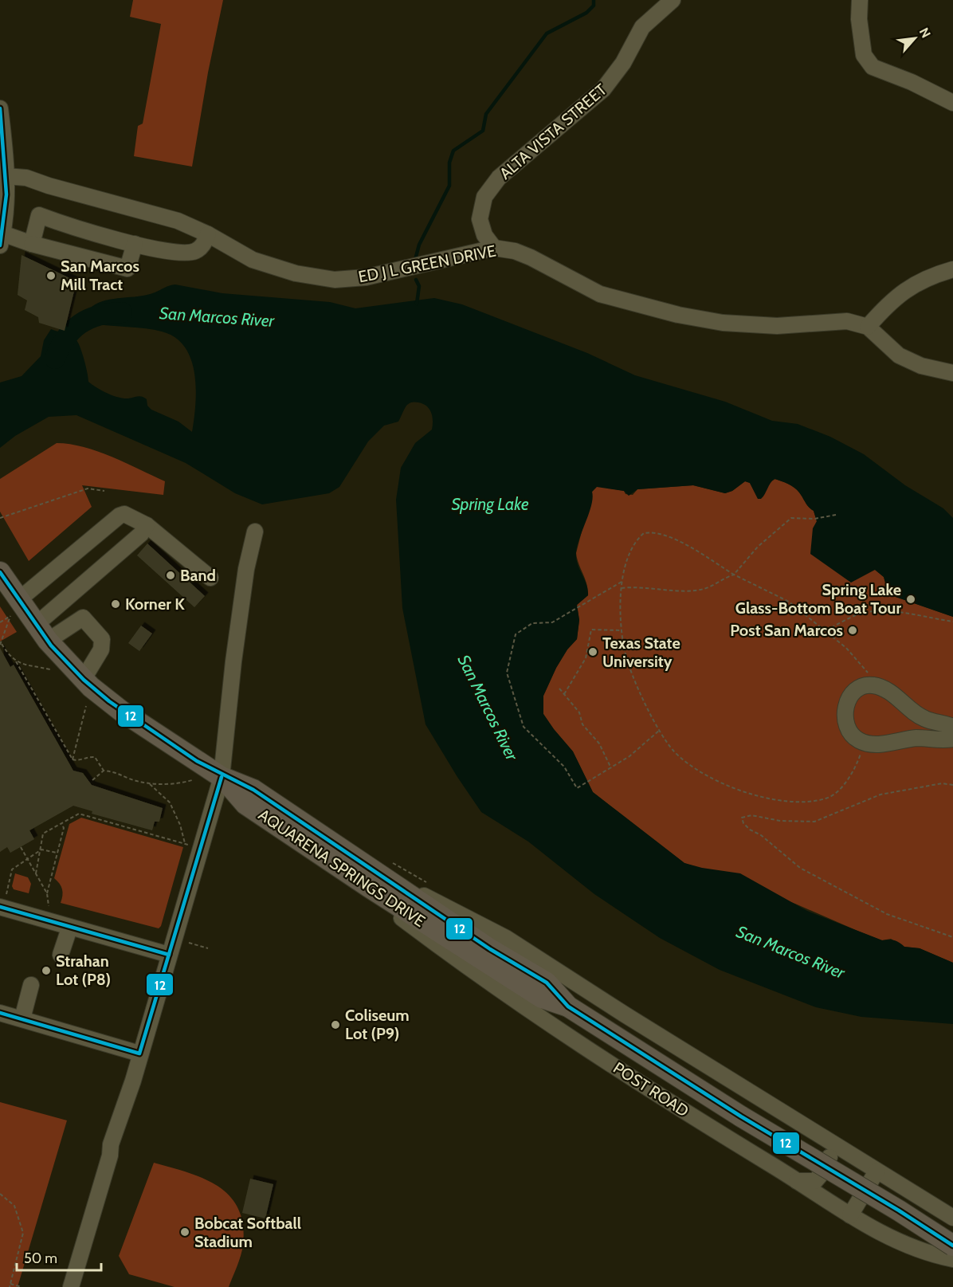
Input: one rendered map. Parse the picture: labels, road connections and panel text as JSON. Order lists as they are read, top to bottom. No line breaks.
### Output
{"streets":{"main road":["AQUARENA SPRINGS DRIVE"],"street":["ALTA VISTA STREET","ED J L GREEN DRIVE","POST ROAD"]},"crossings":[["ALTA VISTA STREET","ED J L GREEN DRIVE"],["AQUARENA SPRINGS DRIVE","POST ROAD"]],"water":["San Marcos River","Spring Lake"],"places":["San Marcos Mill Tract","Band","Spring Lake Glass-Bottom Boat Tour","Korner K","Post San Marcos","Texas State University","Strahan Lot (P8)","Coliseum Lot (P9)","Bobcat Softball Stadium"],"lines":["transit line 12"],"scale_bar":"50 m","north":"top right"}
